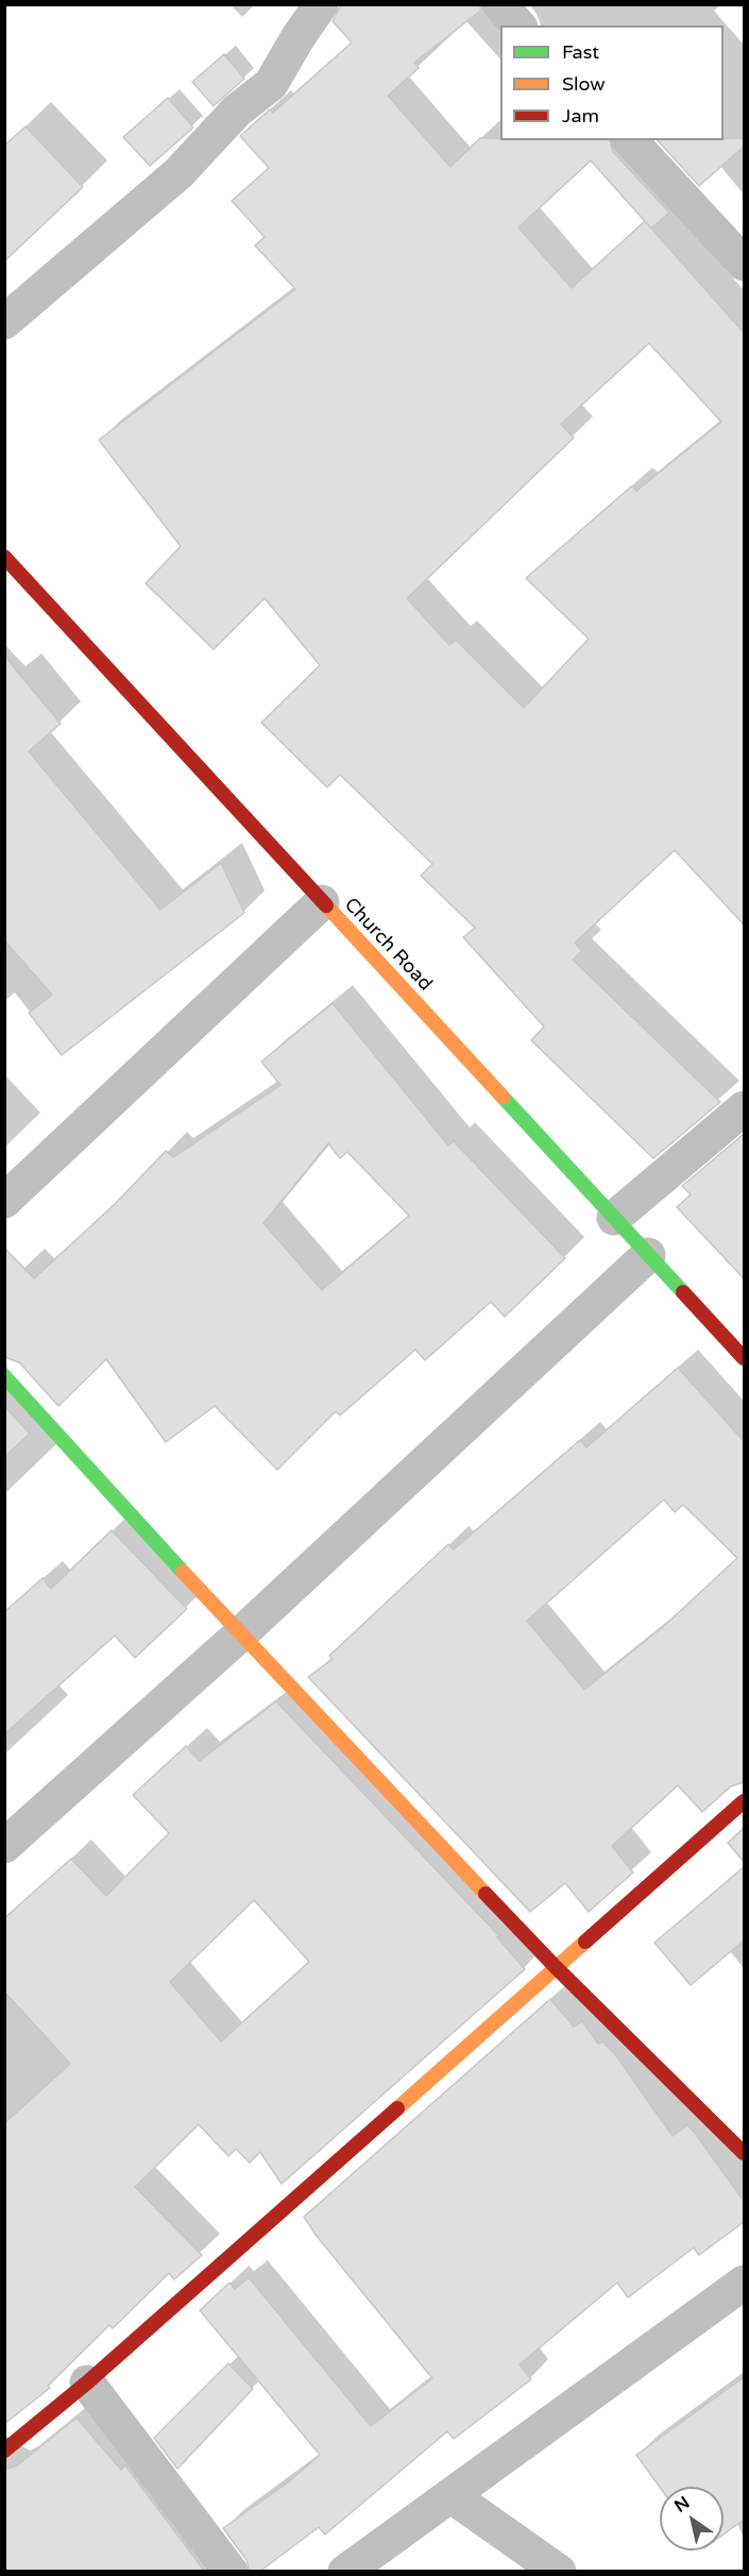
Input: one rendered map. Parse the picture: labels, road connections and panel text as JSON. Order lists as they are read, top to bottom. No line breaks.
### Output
{"streets":{"street":["Church Road"]},"legend":["Fast","Slow","Jam"],"north":"top left"}
